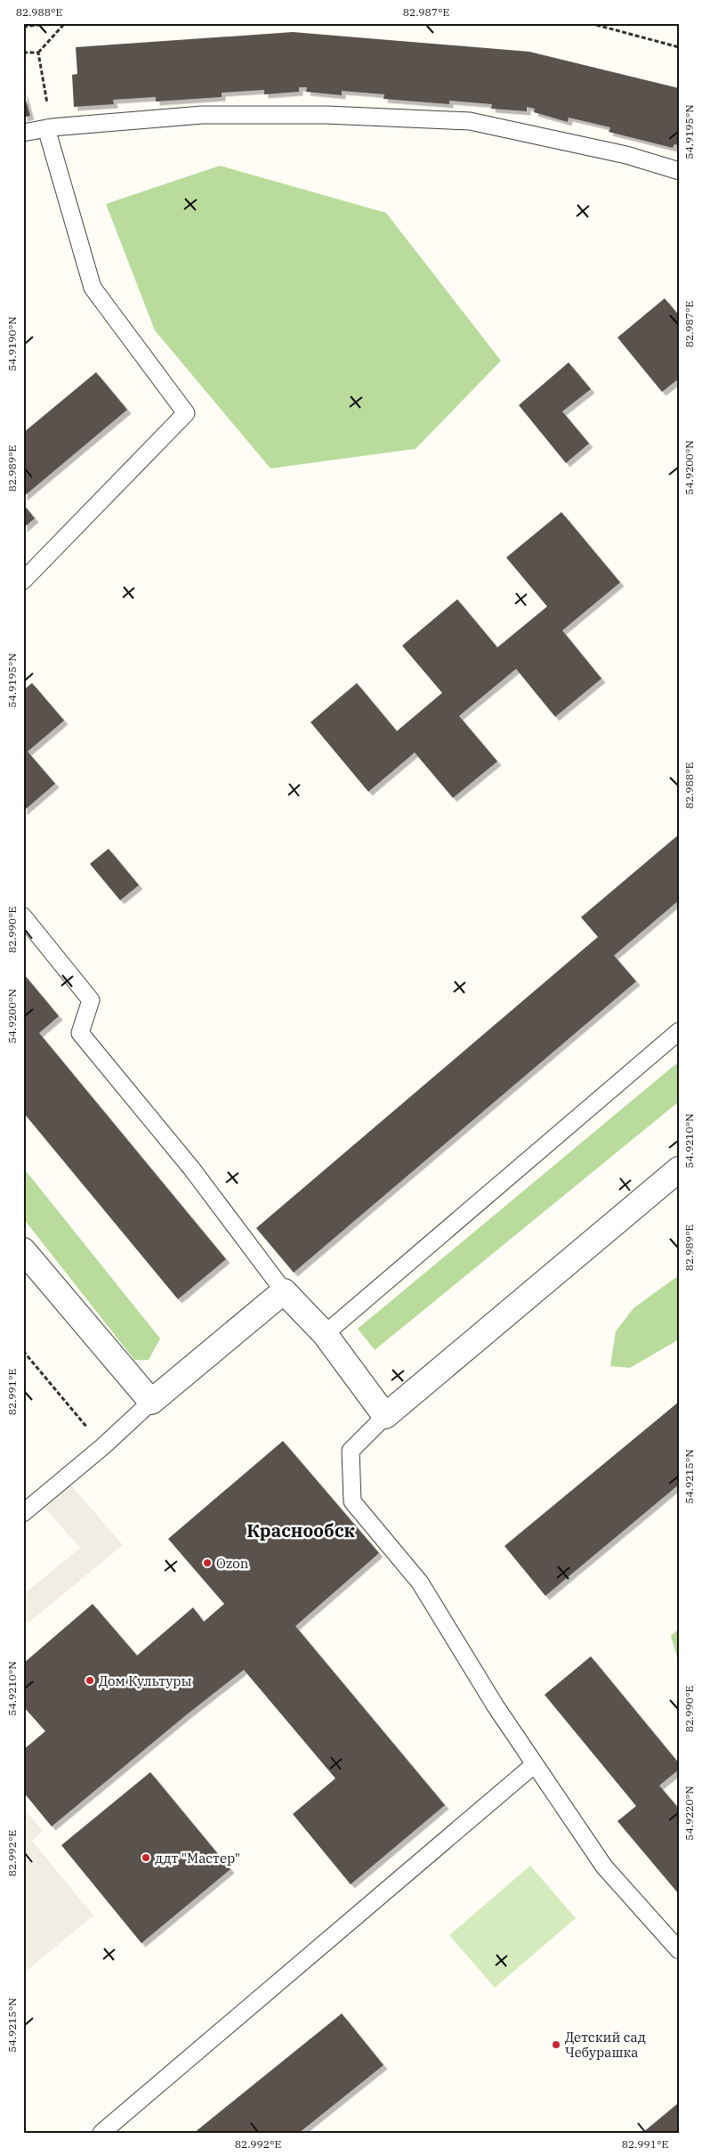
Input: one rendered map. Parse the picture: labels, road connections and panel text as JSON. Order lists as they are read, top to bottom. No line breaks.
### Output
{"districts":["Краснообск"],"places":["Ozon","Дом Культуры","ддт \"Мастер\"","Детский сад Чебурашка"],"coordinates":["82.988°E","82.987°E","54.9195°N","54.9190°N","54.9200°N","82.989°E","82.990°E","54.9210°N","82.991°E","54.9215°N","54.9220°N","82.992°E"]}
